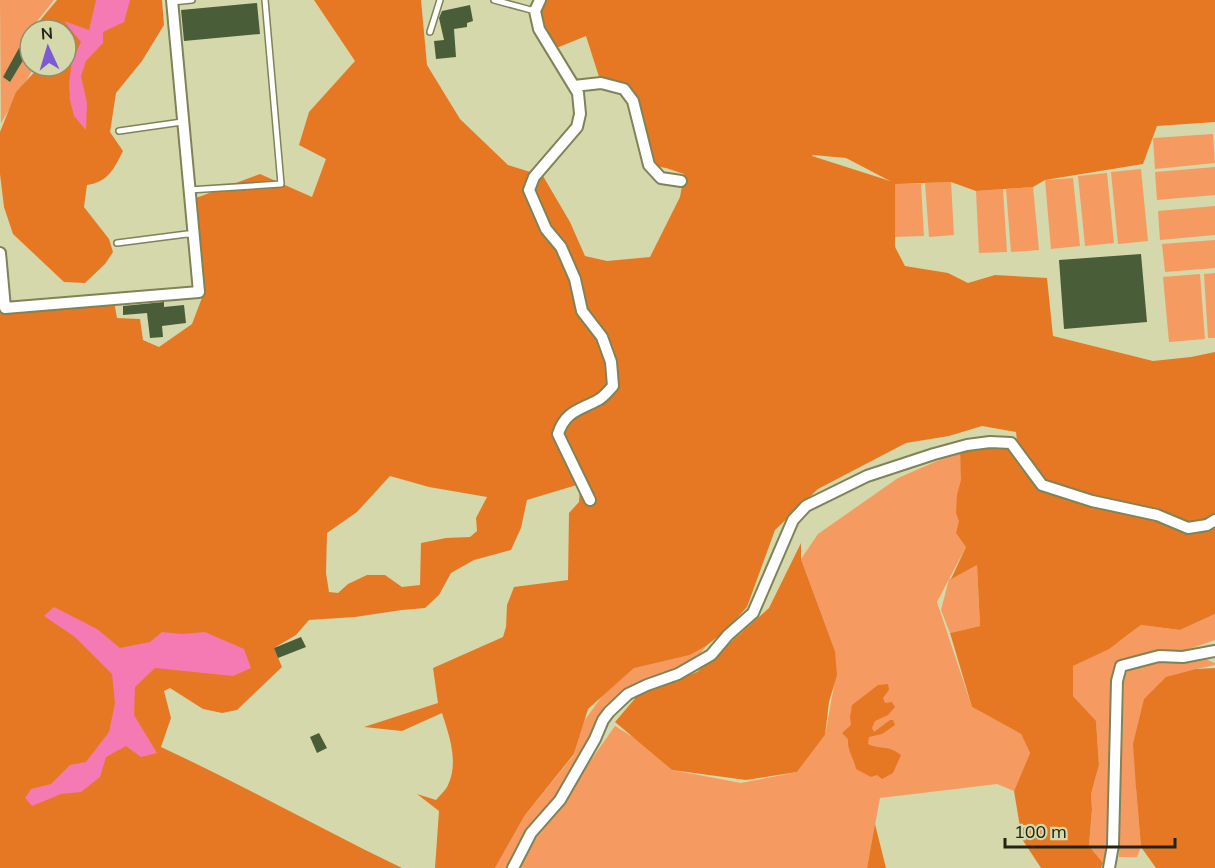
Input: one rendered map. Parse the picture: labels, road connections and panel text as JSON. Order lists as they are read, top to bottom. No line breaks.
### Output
{"scale_bar":"100 m","north":"top"}
